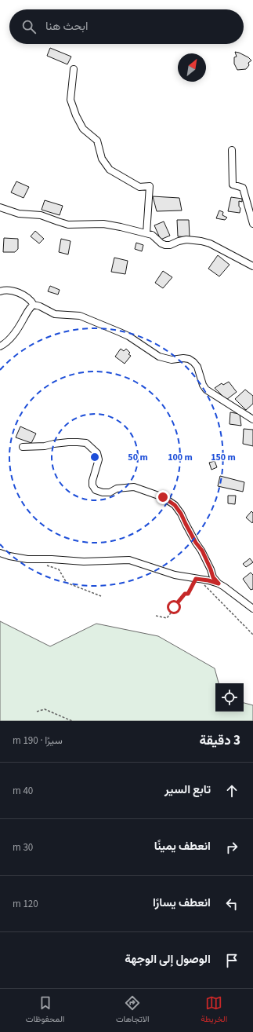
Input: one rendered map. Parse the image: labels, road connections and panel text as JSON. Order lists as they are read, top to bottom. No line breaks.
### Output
{"north":"top right","page":{"search":"ابحث هنا","heading":["3 دقيقة","سيرًا · 190 m"],"list":[["تابع السير","40 m"],["انعطف يمينًا","30 m"],["انعطف يسارًا","120 m"],"الوصول إلى الوجهة"],"nav":["الخريطة","الاتجاهات","المحفوظات"]},"rings":["50 m","100 m","150 m"]}
